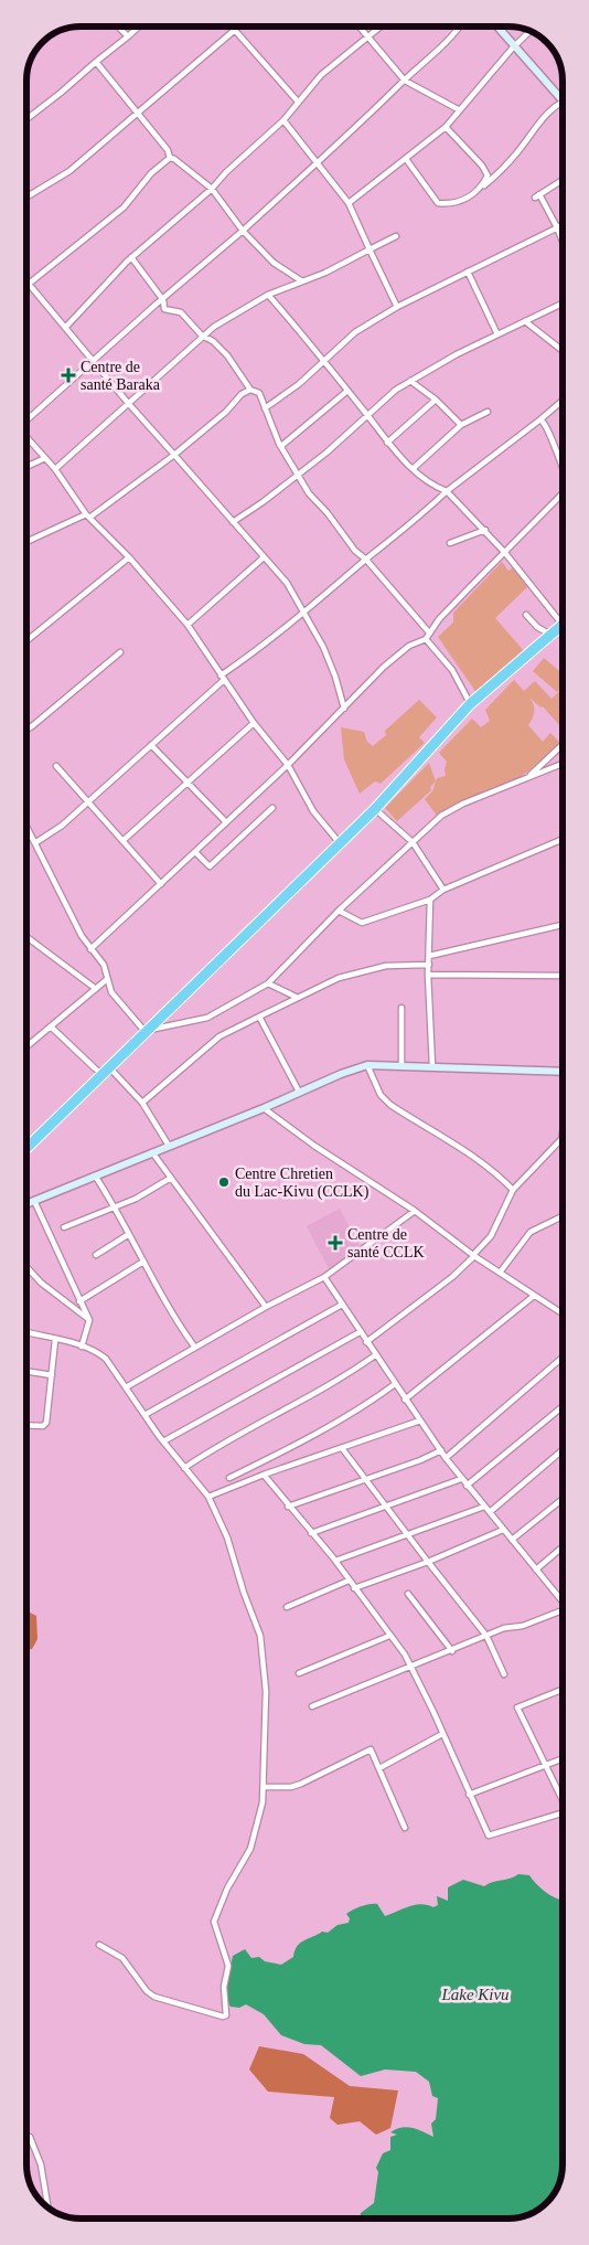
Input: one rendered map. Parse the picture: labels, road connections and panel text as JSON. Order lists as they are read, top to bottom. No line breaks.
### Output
{"water":["Lake Kivu"],"places":{"health":["Centre de santé Baraka","Centre de santé CCLK"],"other":["Centre Chretien du Lac-Kivu (CCLK)"]}}
